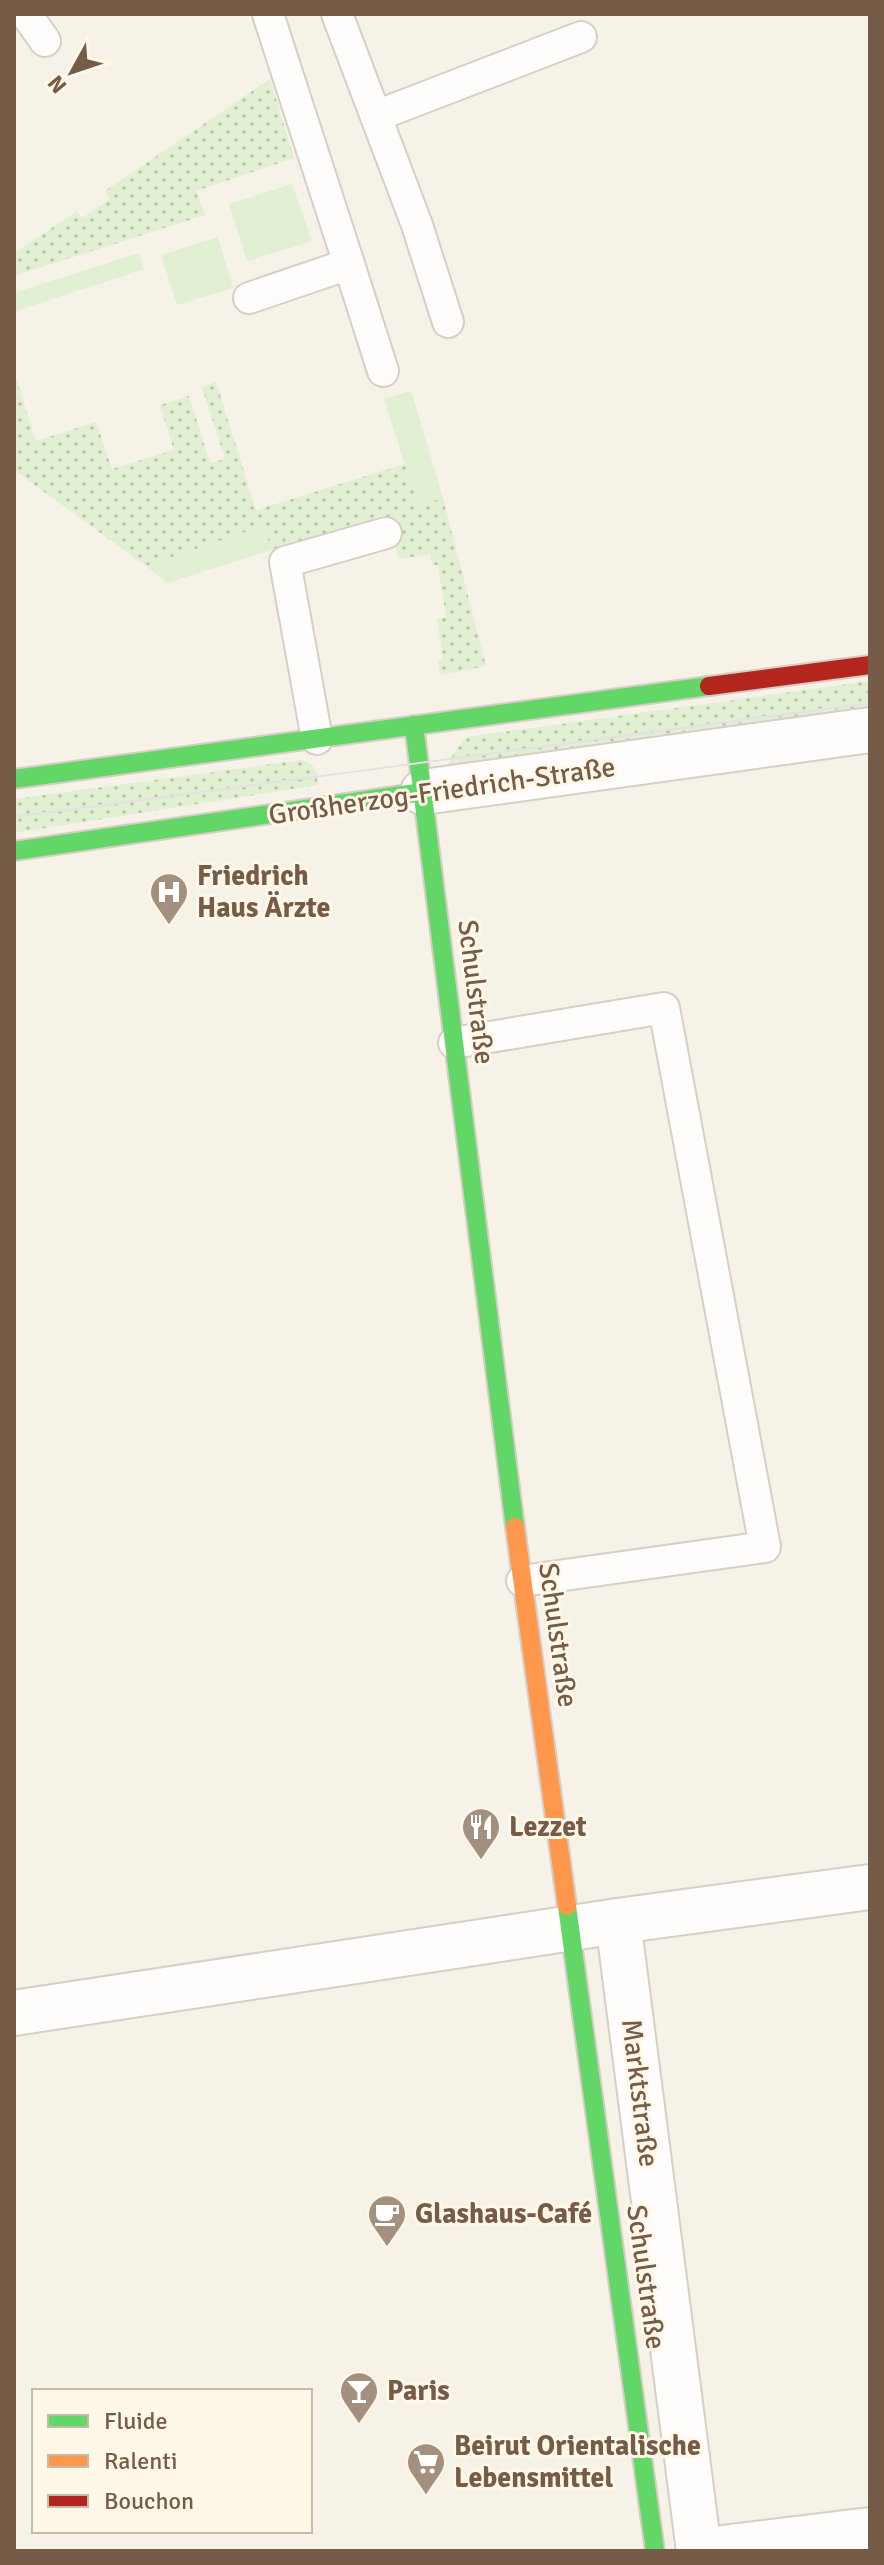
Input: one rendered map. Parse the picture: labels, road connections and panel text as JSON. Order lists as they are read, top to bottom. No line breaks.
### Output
{"streets":{"street":["Großherzog-Friedrich-Straße","Schulstraße","Marktstraße"]},"crossings":[["Großherzog-Friedrich-Straße","Schulstraße"]],"places":{"hospital":["Friedrich Haus Ärzte"],"restaurant":["Lezzet"],"cafe":["Glashaus-Café"],"bar":["Paris"],"supermarket":["Beirut Orientalische Lebensmittel"]},"legend":["Fluide","Ralenti","Bouchon"],"north":"bottom left"}
